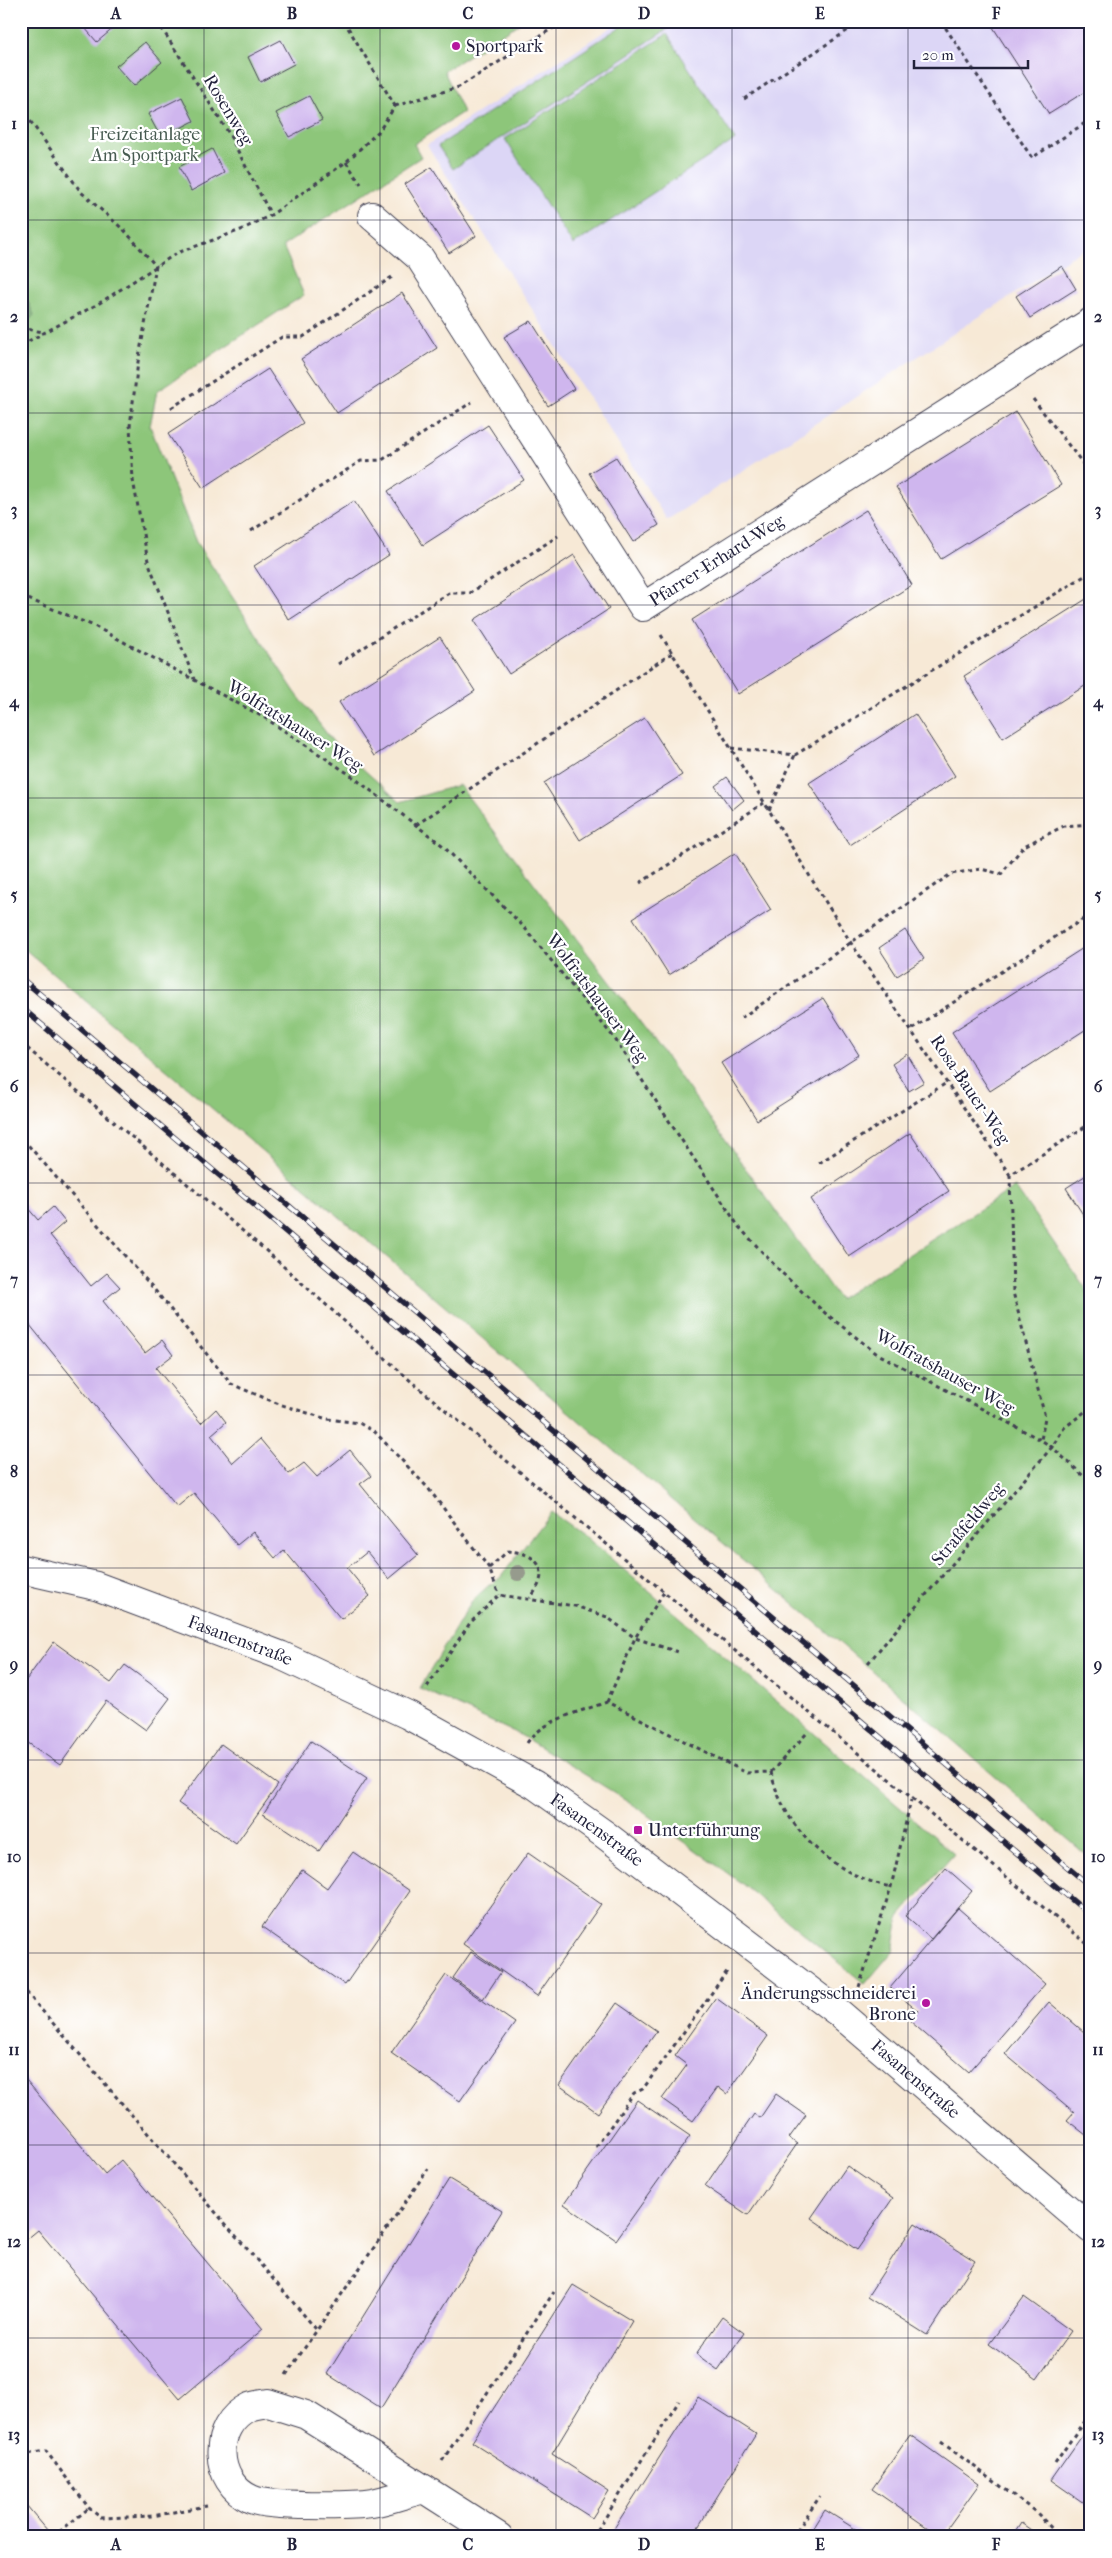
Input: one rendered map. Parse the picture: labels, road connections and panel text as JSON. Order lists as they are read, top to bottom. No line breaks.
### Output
{"streets":{"street":["Pfarrer-Erhard-Weg","Fasanenstraße"],"path":["Rosenweg","Wolfratshauser Weg","Rosa-Bauer-Weg","Straßfeldweg"]},"crossings":[["Pfarrer-Erhard-Weg","Rosa-Bauer-Weg"],["Wolfratshauser Weg","Straßfeldweg"]],"parks":["Freizeitanlage Am Sportpark"],"places":{"other":["Sportpark","Änderungsschneiderei Brone"],"transit":["Unterführung"]},"scale_bar":"20 m","grid":{"columns":["A","B","C","D","E","F"],"rows":["1","2","3","4","5","6","7","8","9","10","11","12","13"]}}
